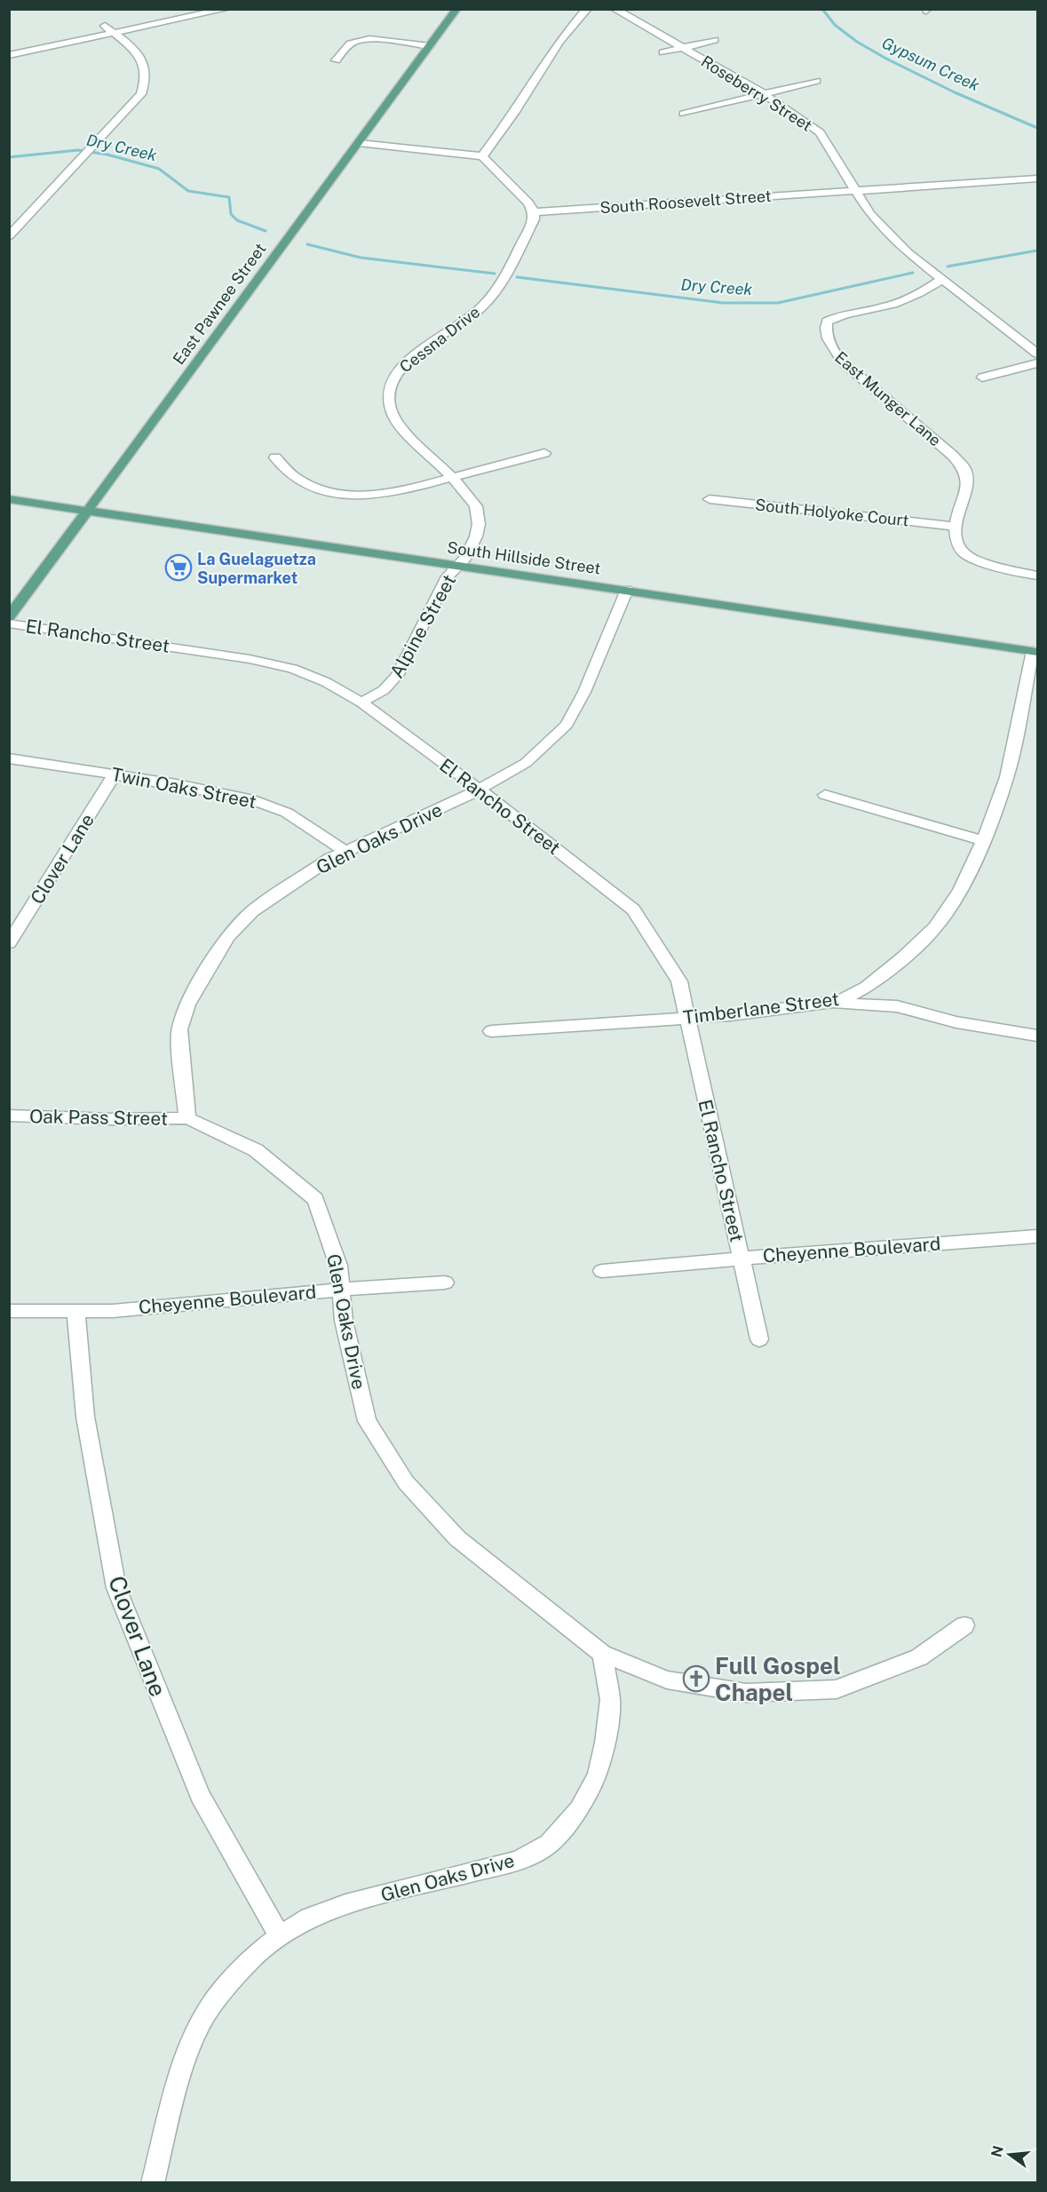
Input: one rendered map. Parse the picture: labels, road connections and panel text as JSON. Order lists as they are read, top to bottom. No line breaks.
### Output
{"streets":{"main road":["East Pawnee Street","South Hillside Street"],"street":["Roseberry Street","South Roosevelt Street","Cessna Drive","East Munger Lane","South Holyoke Court","Alpine Street","El Rancho Street","Twin Oaks Street","Glen Oaks Drive","Clover Lane","Timberlane Street","Oak Pass Street","Cheyenne Boulevard"]},"crossings":[["Roseberry Street","South Roosevelt Street"],["Roseberry Street","East Munger Lane"],["South Roosevelt Street","Cessna Drive"],["East Pawnee Street","South Hillside Street"],["Cessna Drive","South Hillside Street"],["Cessna Drive","Alpine Street"],["East Munger Lane","South Holyoke Court"],["South Hillside Street","Alpine Street"],["South Hillside Street","Glen Oaks Drive"],["South Hillside Street","Timberlane Street"],["Alpine Street","El Rancho Street"],["El Rancho Street","Glen Oaks Drive"],["El Rancho Street","Timberlane Street"],["El Rancho Street","Cheyenne Boulevard"],["Twin Oaks Street","Glen Oaks Drive"],["Twin Oaks Street","Clover Lane"],["Glen Oaks Drive","Clover Lane"],["Glen Oaks Drive","Oak Pass Street"],["Glen Oaks Drive","Cheyenne Boulevard"],["Clover Lane","Cheyenne Boulevard"]],"water":["Gypsum Creek","Dry Creek"],"places":{"supermarket":["La Guelaguetza Supermarket"],"church":["Full Gospel Chapel"]},"north":"left"}
